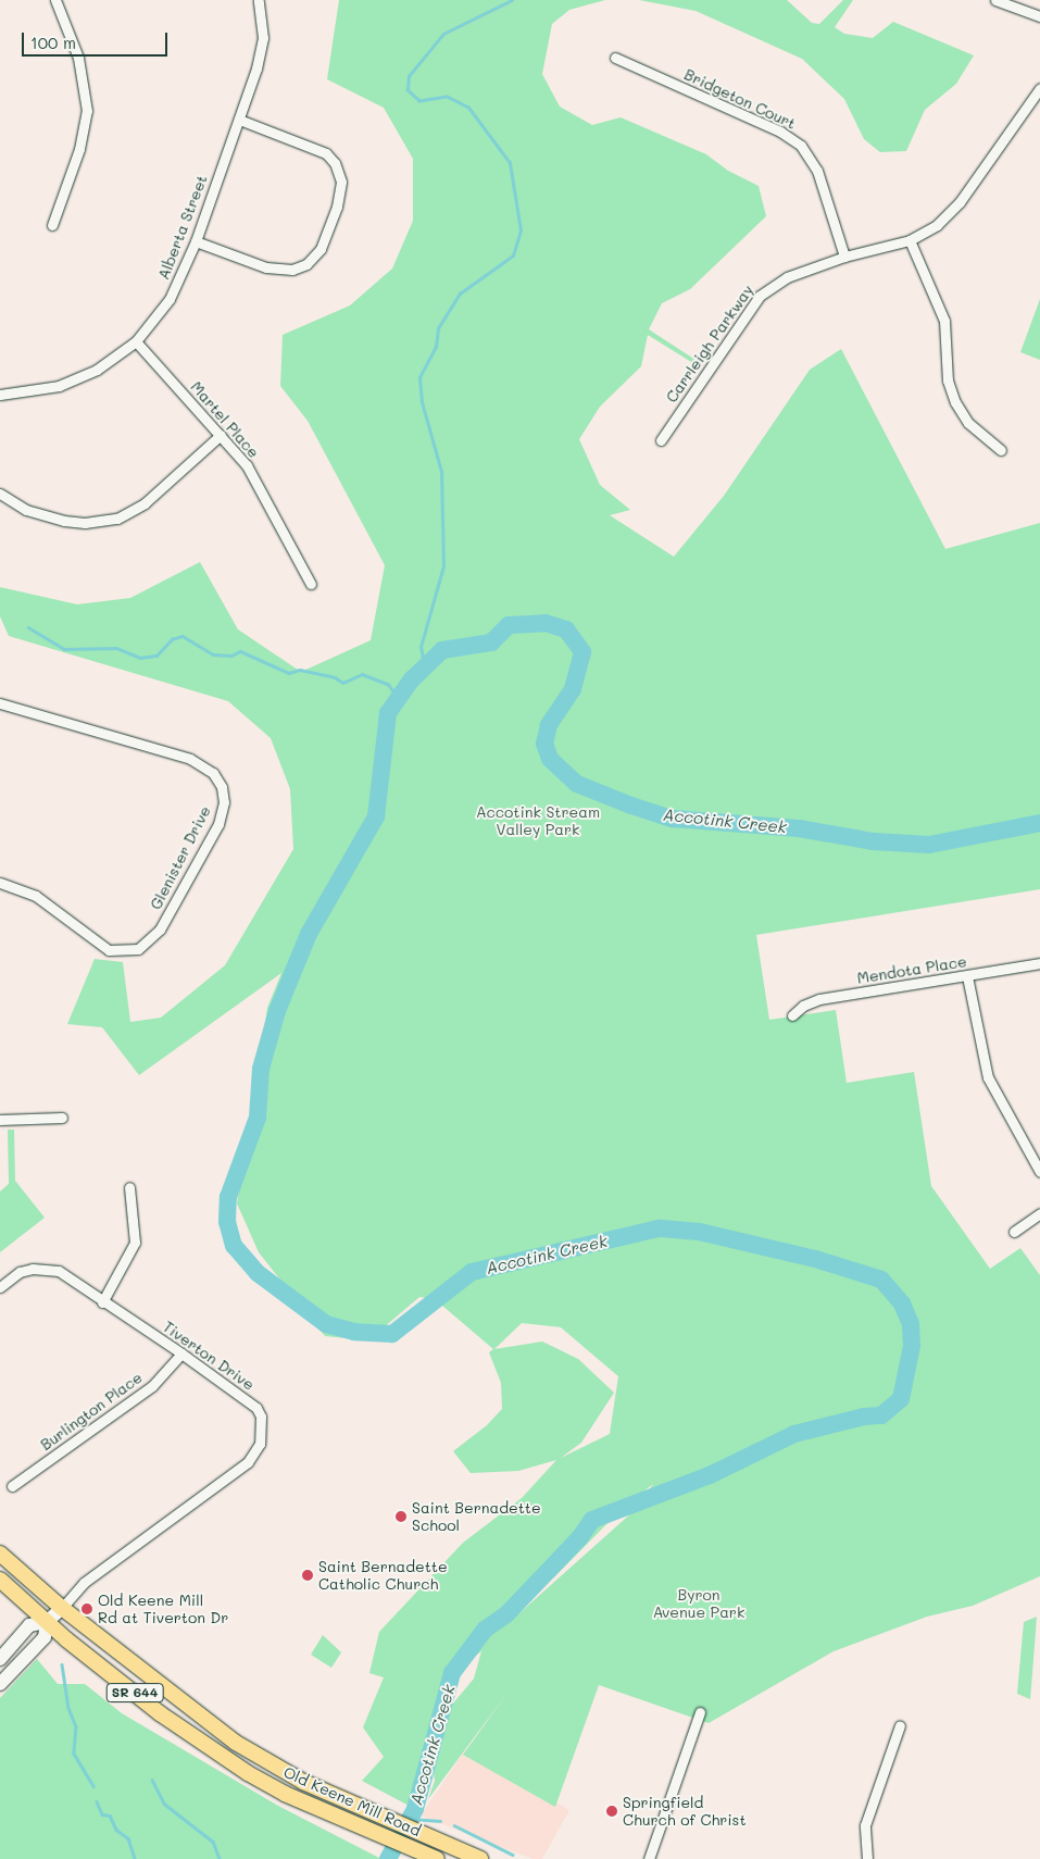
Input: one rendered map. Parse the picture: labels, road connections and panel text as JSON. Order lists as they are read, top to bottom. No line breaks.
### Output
{"streets":{"main road":["SR 644","Old Keene Mill Road"],"street":["Bridgeton Court","Alberta Street","Carrleigh Parkway","Martel Place","Glenister Drive","Mendota Place","Tiverton Drive","Burlington Place"]},"crossings":[["Bridgeton Court","Carrleigh Parkway"],["Alberta Street","Martel Place"],["Tiverton Drive","Burlington Place"],["Tiverton Drive","Old Keene Mill Road"]],"water":["Accotink Creek"],"parks":["Accotink Stream Valley Park","Byron Avenue Park"],"places":["Saint Bernadette School","Saint Bernadette Catholic Church","Old Keene Mill Rd at Tiverton Dr","Springfield Church of Christ"],"scale_bar":"100 m"}
